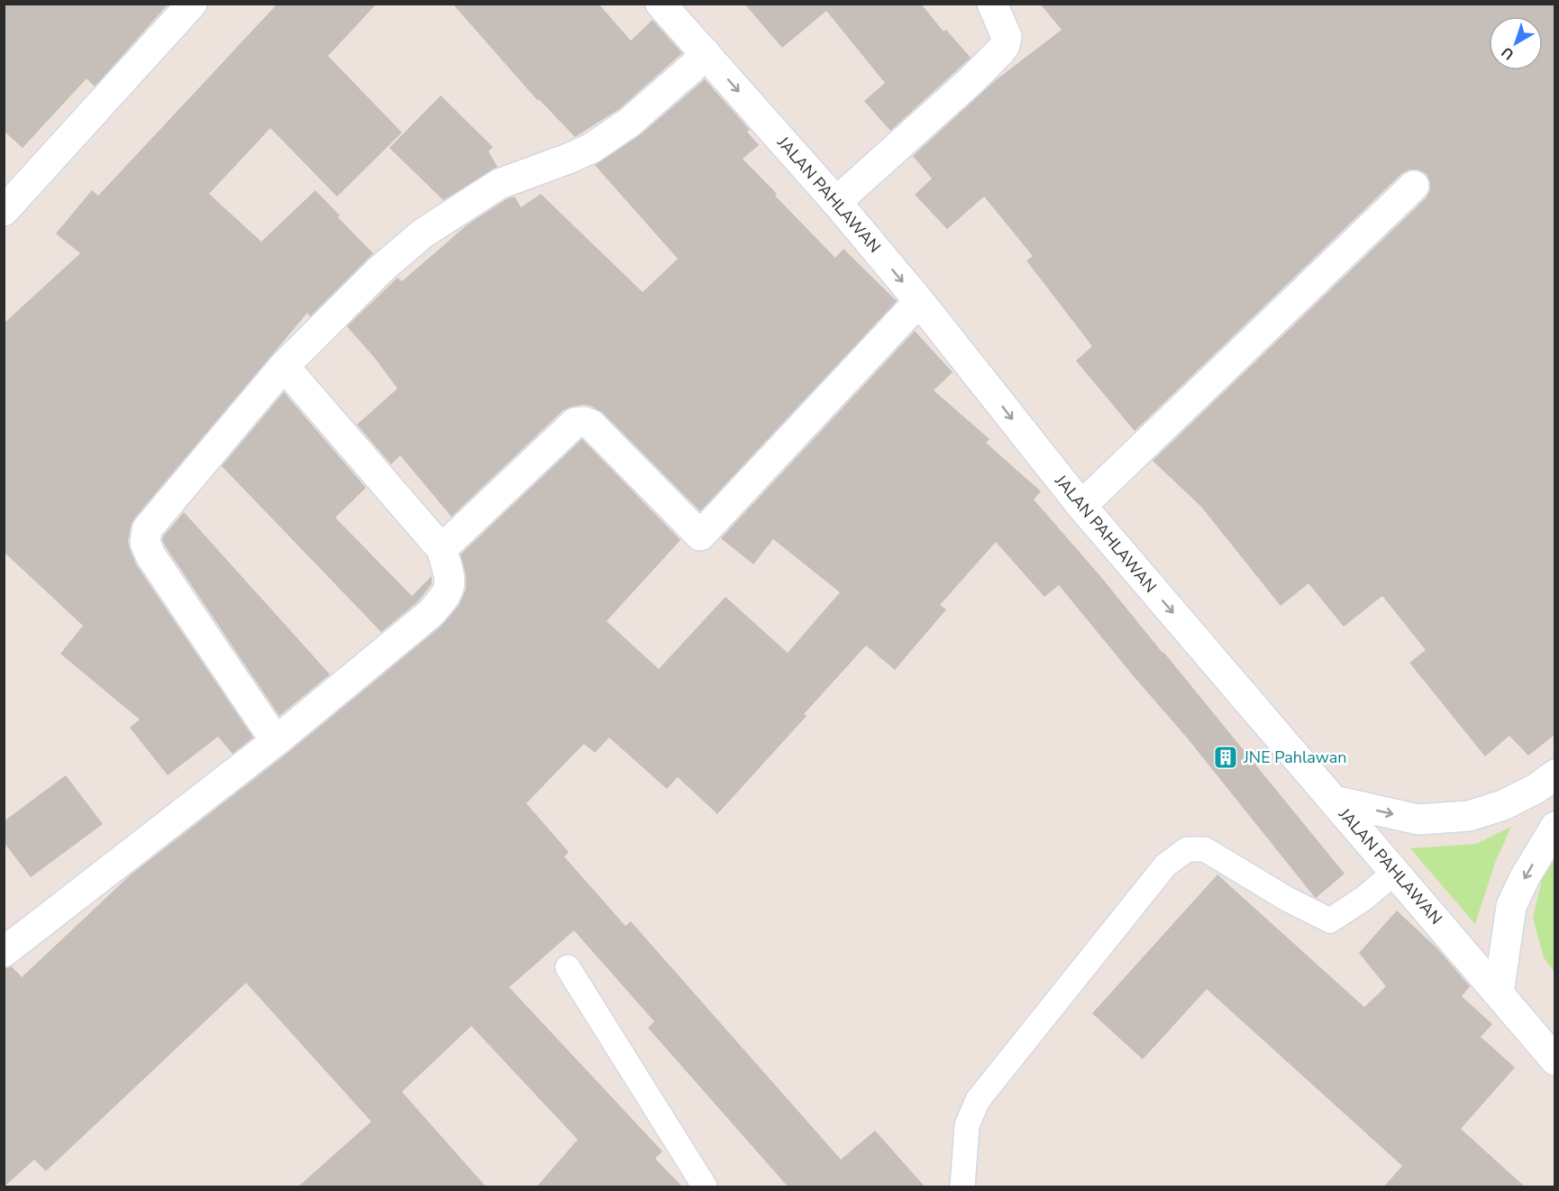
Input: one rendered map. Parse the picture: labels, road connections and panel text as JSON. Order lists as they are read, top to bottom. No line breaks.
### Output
{"streets":{"street":["JALAN PAHLAWAN"]},"one_way":["JALAN PAHLAWAN"],"places":{"building":["JNE Pahlawan"]},"north":"bottom left"}
